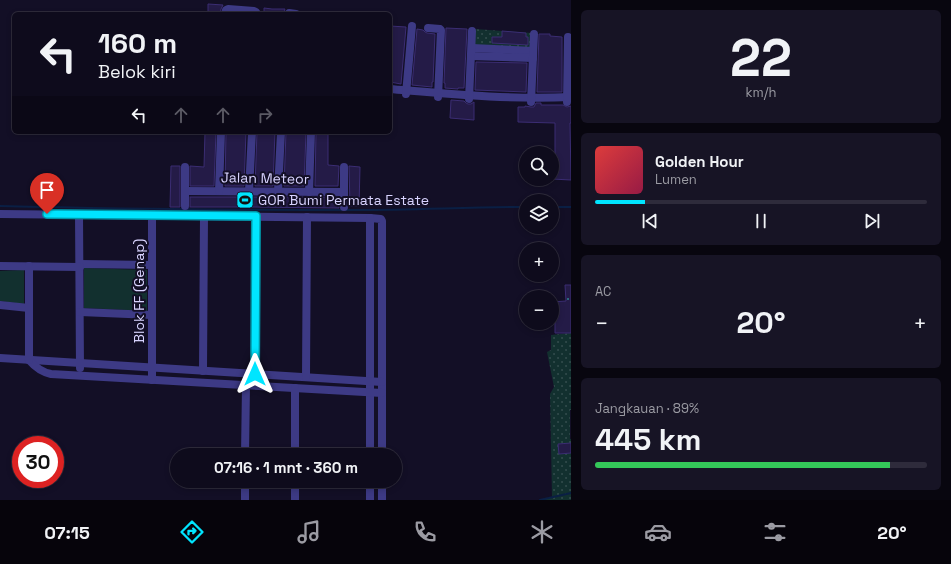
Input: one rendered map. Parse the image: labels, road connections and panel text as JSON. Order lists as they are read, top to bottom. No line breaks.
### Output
{"streets":{"street":["Jalan Meteor","Blok FF (Genap)"]},"places":{"sports":["GOR Bumi Permata Estate"]},"page":{"tile":[["22","km/h"],"AC",["Jangkauan · 89%","445 km"]],"turn":["160 m","Belok kiri"],"map_buttons":["+","−"],"song":["Golden Hour","Lumen"],"heat":["−","20°","+"],"limit":"30","trip":"07:16 · 1 mnt · 360 m","tabs":["07:15","20°"]}}
